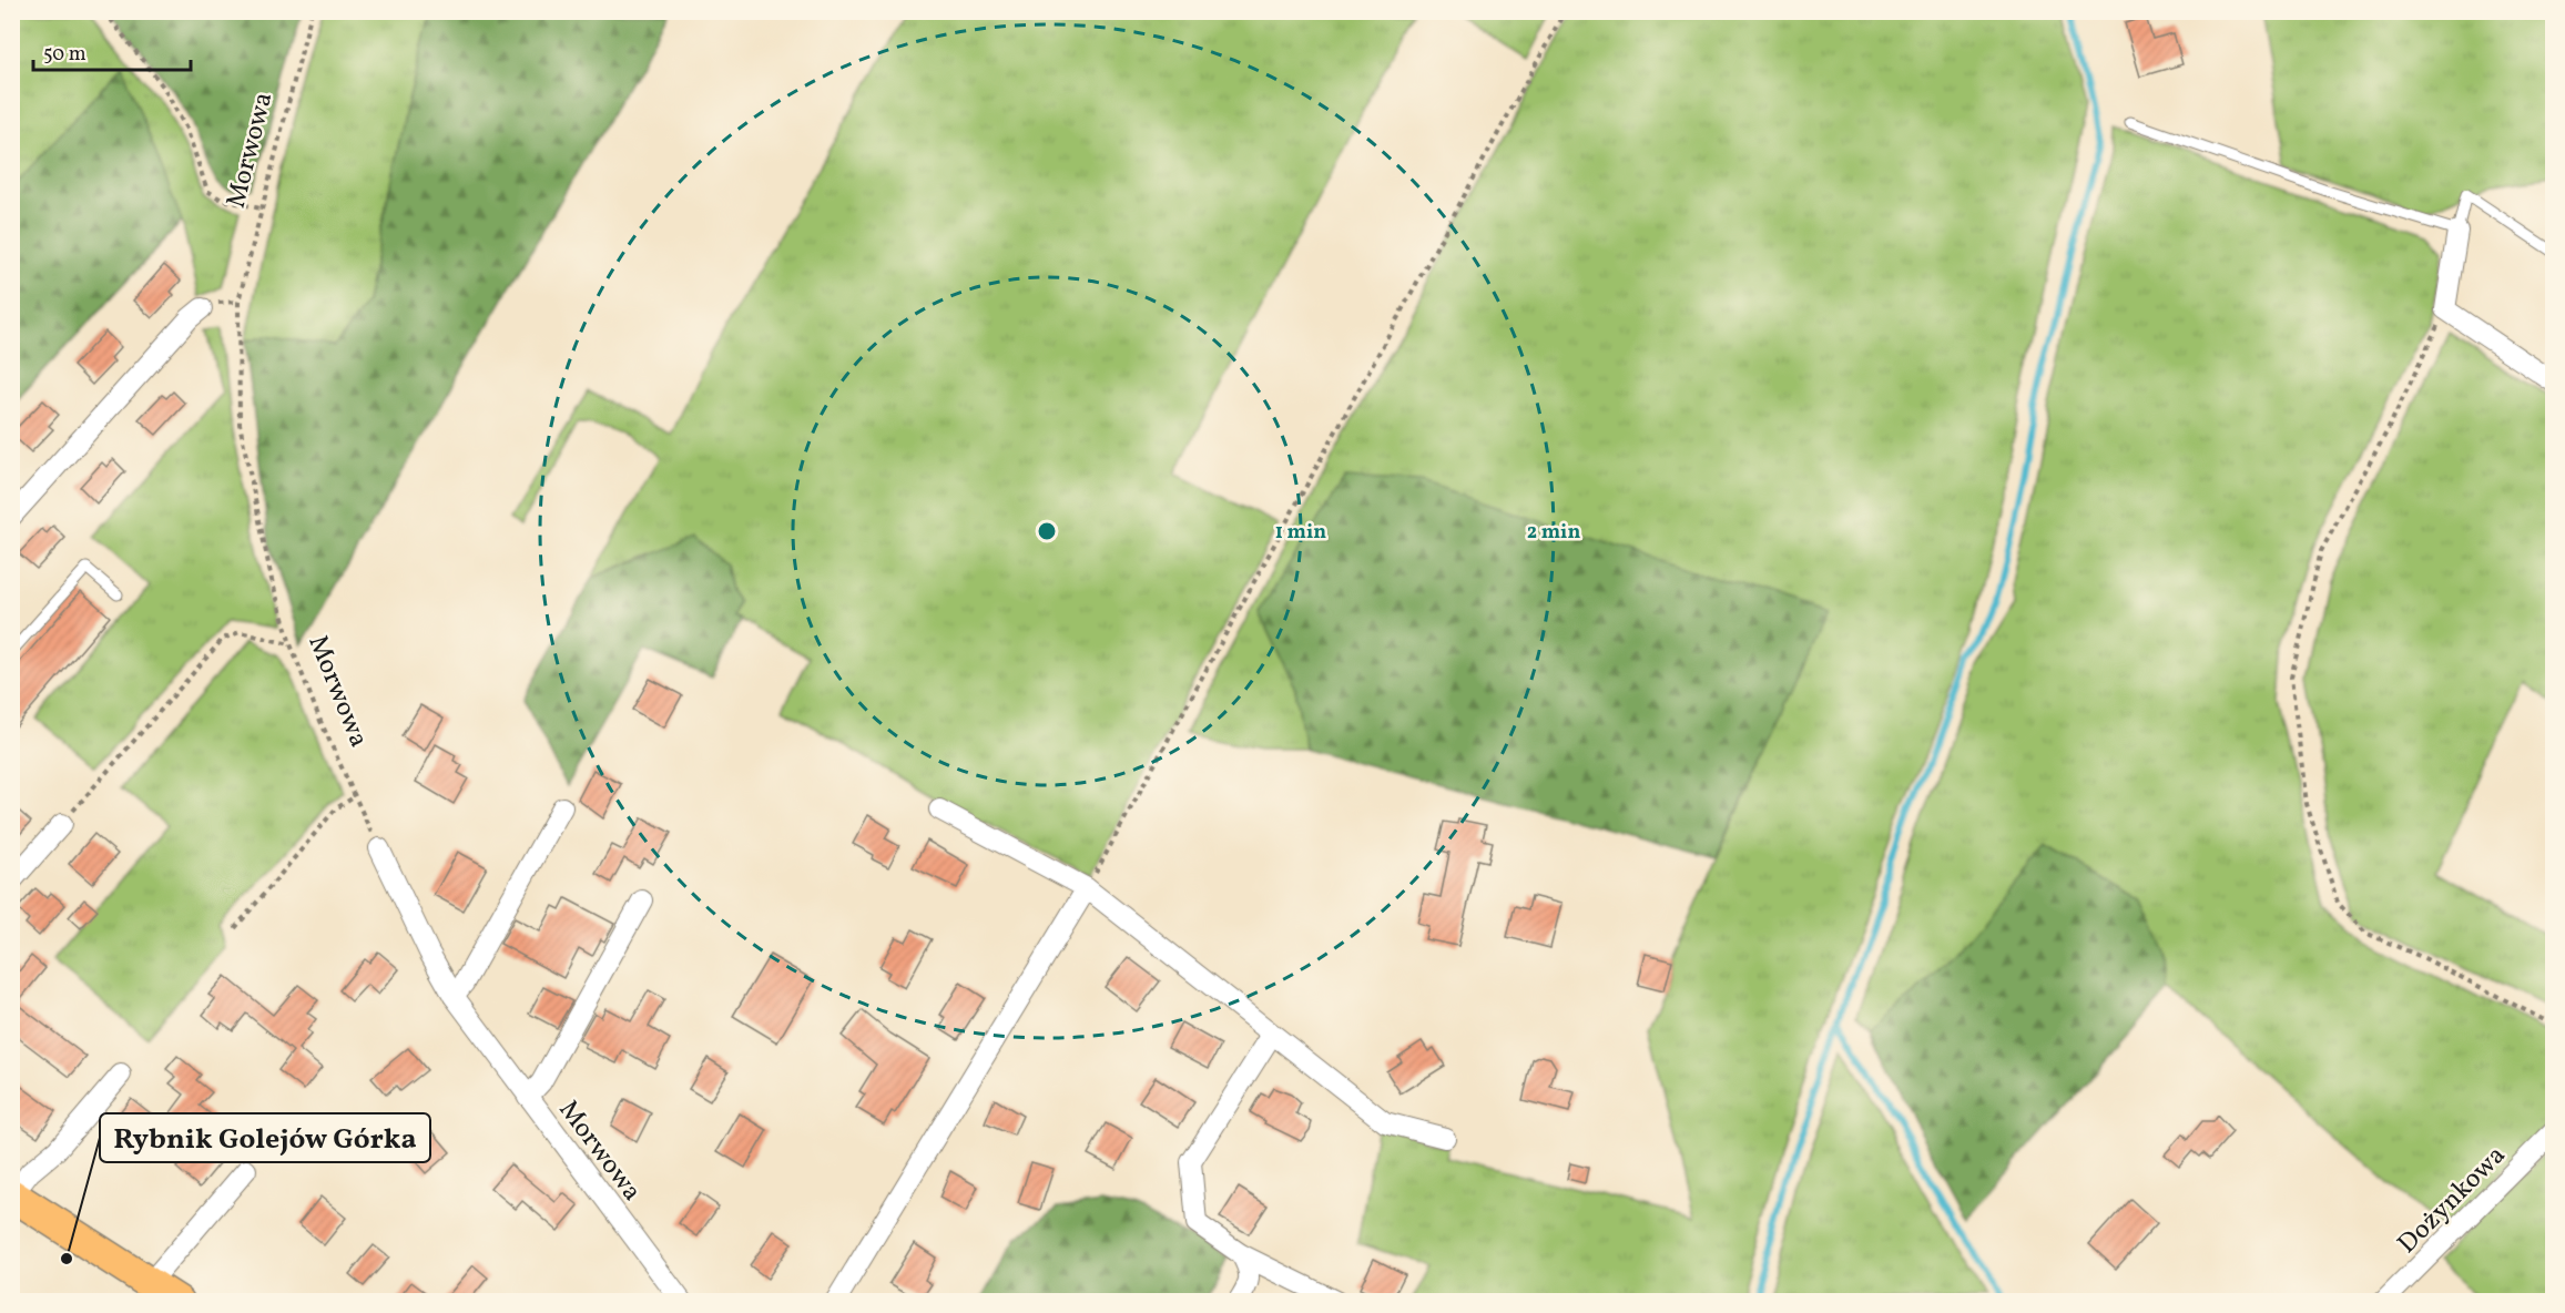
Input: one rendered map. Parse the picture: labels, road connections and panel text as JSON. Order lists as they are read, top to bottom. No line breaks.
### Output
{"streets":{"street":["Morwowa","Dożynkowa"]},"places":["Rybnik Golejów Górka"],"scale_bar":"50 m","rings":["1 min","2 min"]}
